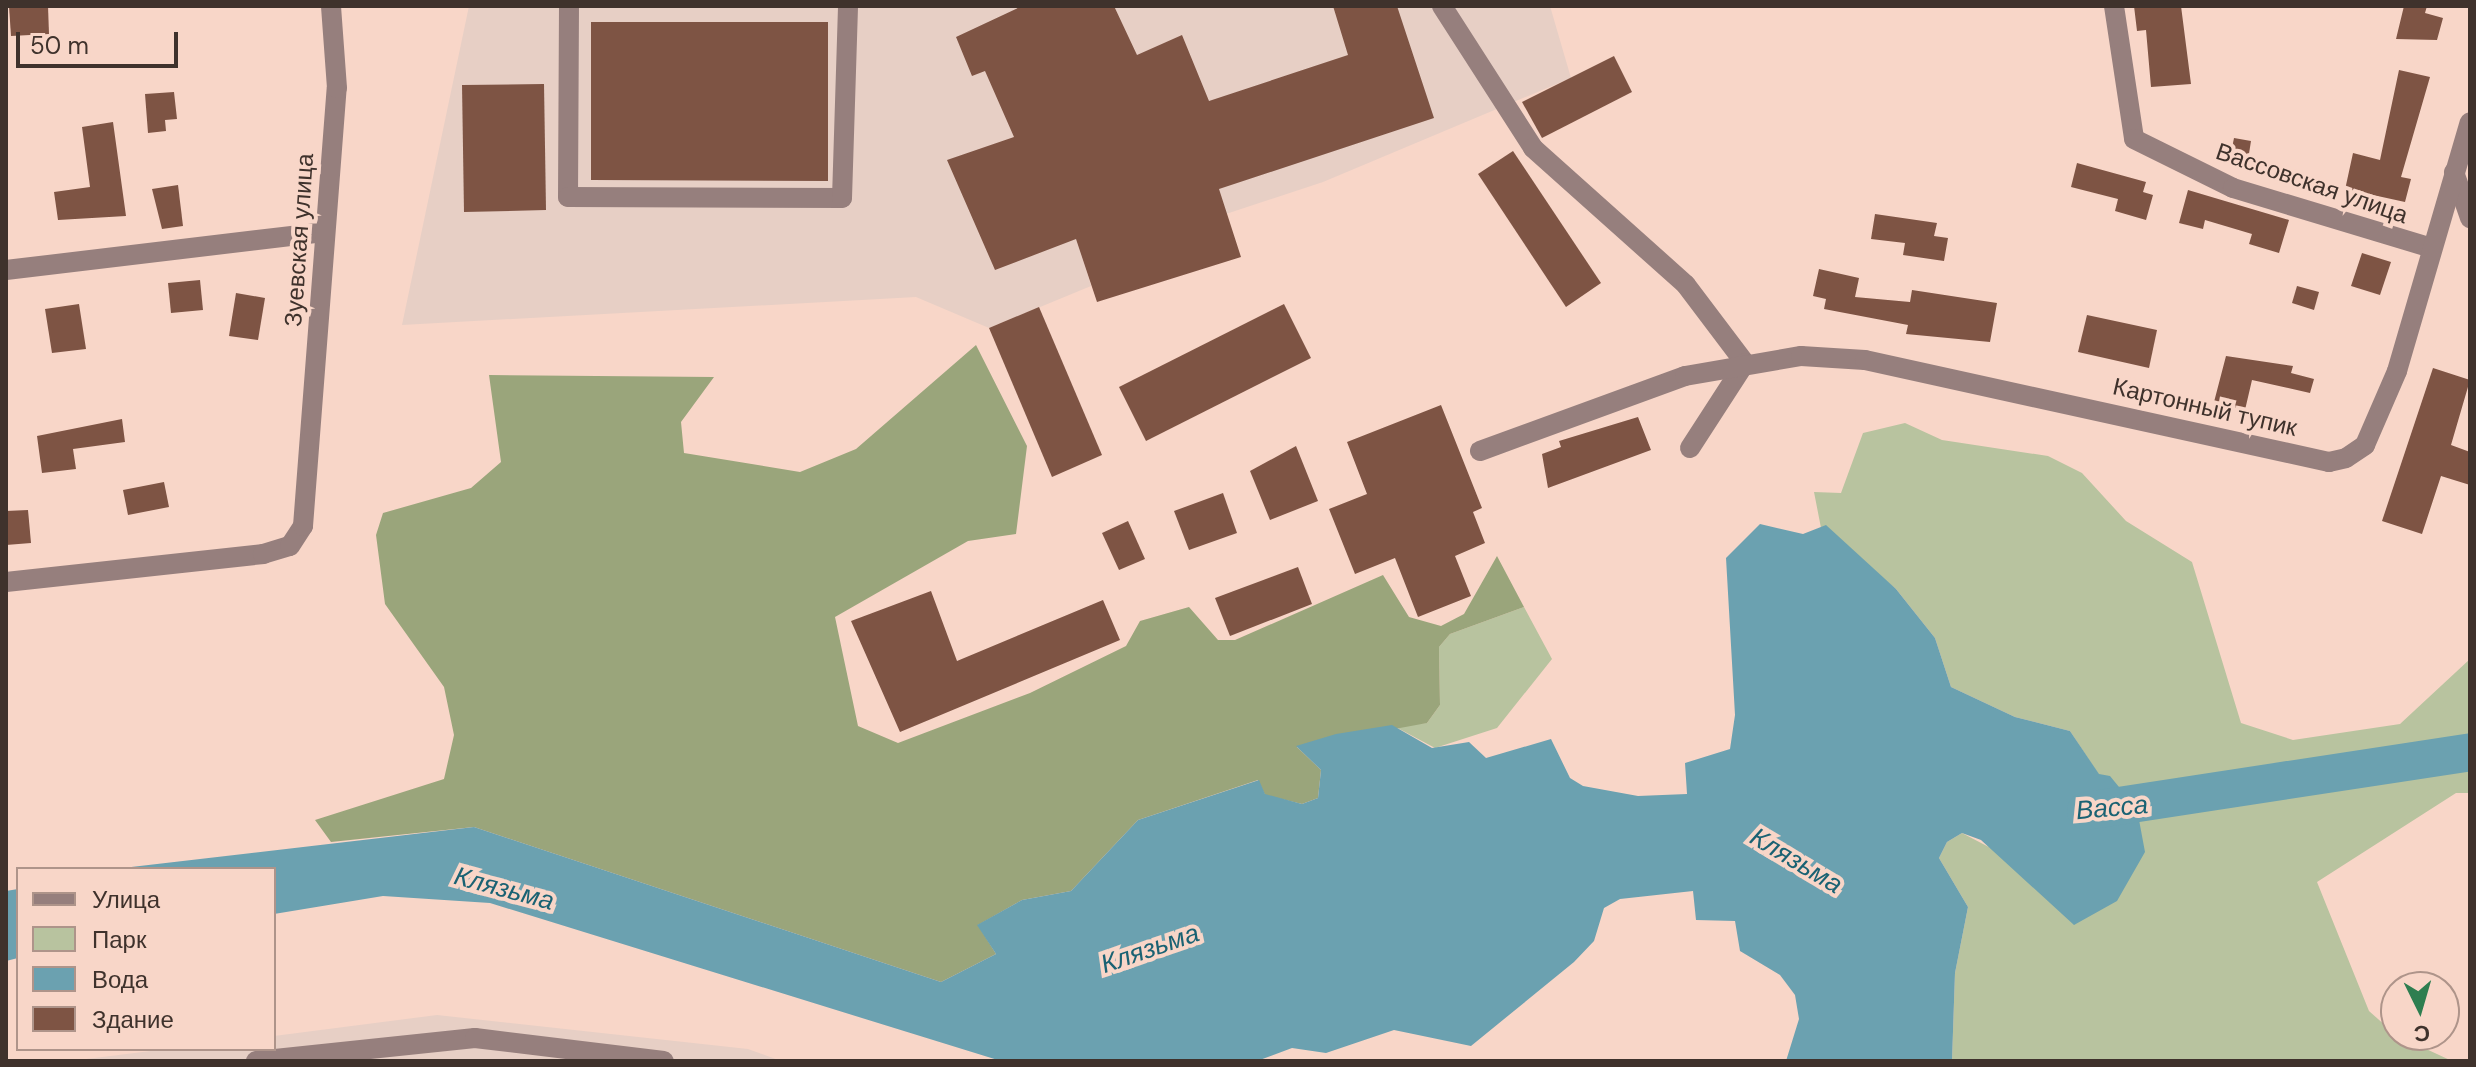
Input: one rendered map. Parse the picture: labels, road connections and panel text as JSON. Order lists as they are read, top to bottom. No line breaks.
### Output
{"streets":{"street":["Вассовская улица","Зуевская улица","Картонный тупик"]},"crossings":[["Вассовская улица","Картонный тупик"]],"water":["Васса","Клязьма"],"legend":["Улица","Парк","Вода","Здание"],"scale_bar":"50 m","north":"bottom"}
